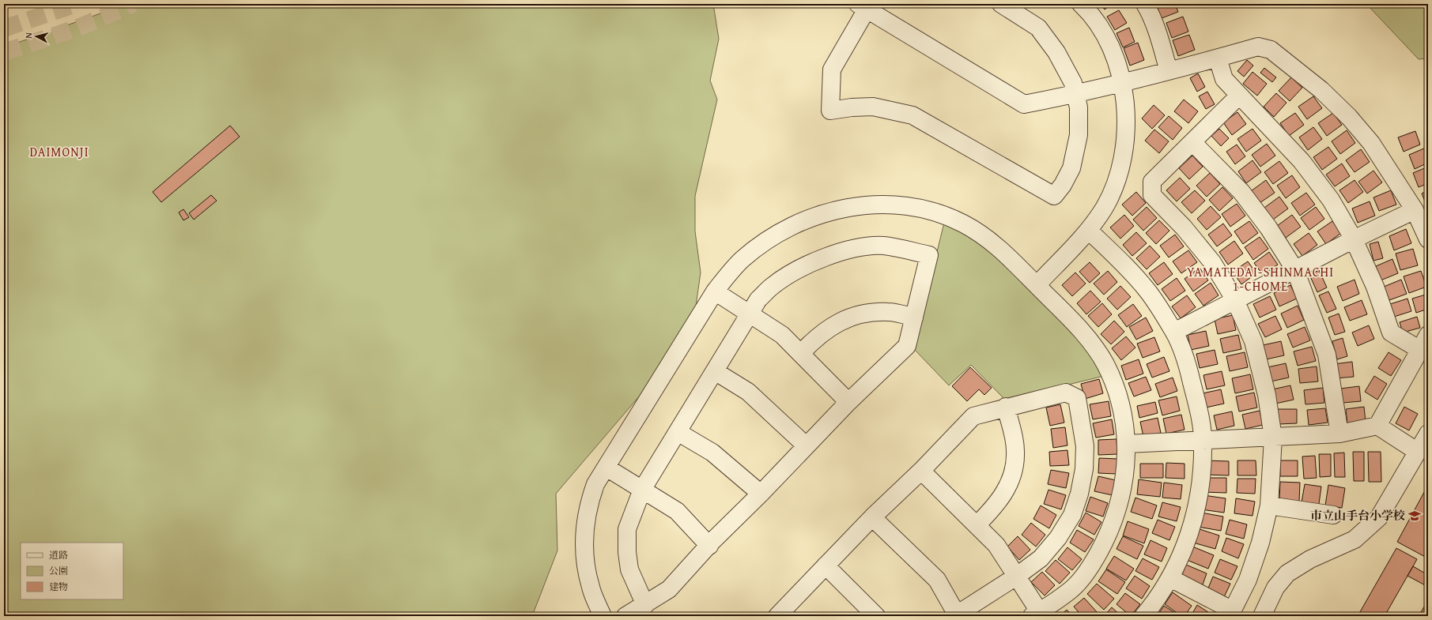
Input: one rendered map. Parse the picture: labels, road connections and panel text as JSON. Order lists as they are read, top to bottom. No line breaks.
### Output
{"districts":["DAIMONJI","YAMATEDAI-SHINMACHI 1-CHOME"],"places":{"school or university":["市立山手台小学校"]},"legend":["道路","公園","建物"],"north":"left"}
